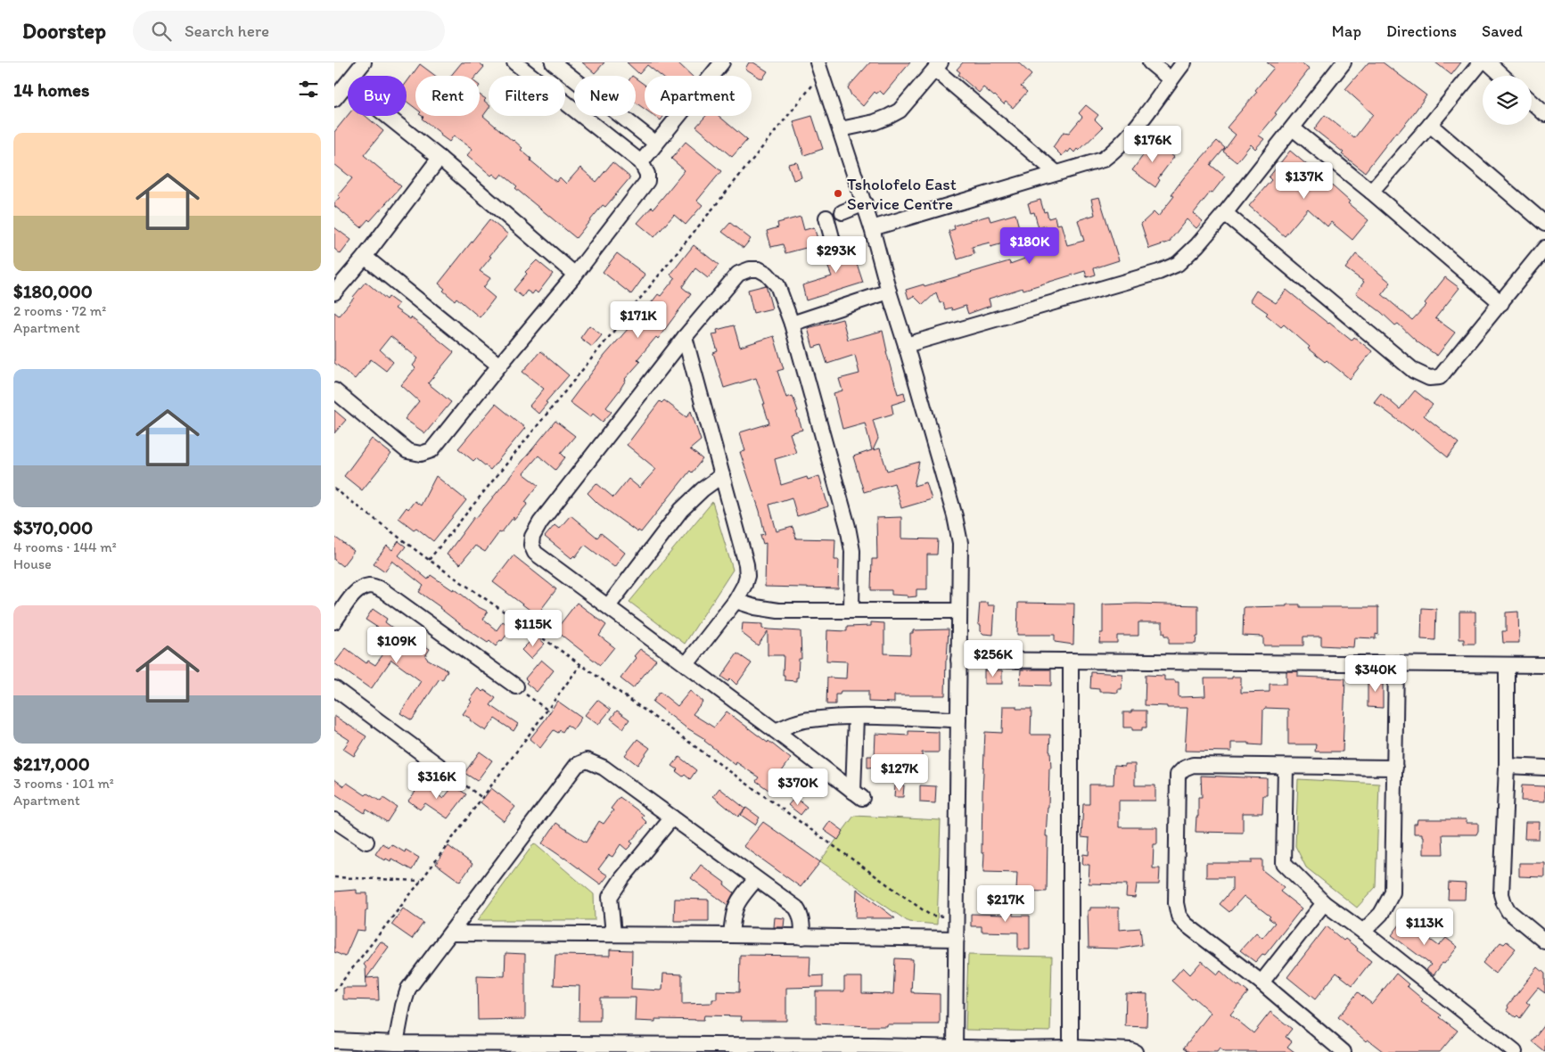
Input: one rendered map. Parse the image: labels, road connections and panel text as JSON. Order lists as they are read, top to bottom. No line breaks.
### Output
{"places":["Tsholofelo East Service Centre"],"page":{"header":"Doorstep","search":"Search here","nav":["Map","Directions","Saved"],"heading":"14 homes","chip":["Buy","Rent","Filters","New","Apartment"],"list":[{"name":"$180,000","note":"2 rooms · 72 m² · Apartment"},{"name":"$370,000","note":"4 rooms · 144 m² · House"},{"name":"$217,000","note":"3 rooms · 101 m² · Apartment"}],"price":["$176K","$137K","$180K","$293K","$171K","$115K","$109K","$256K","$340K","$127K","$316K","$370K","$217K","$113K"]}}
